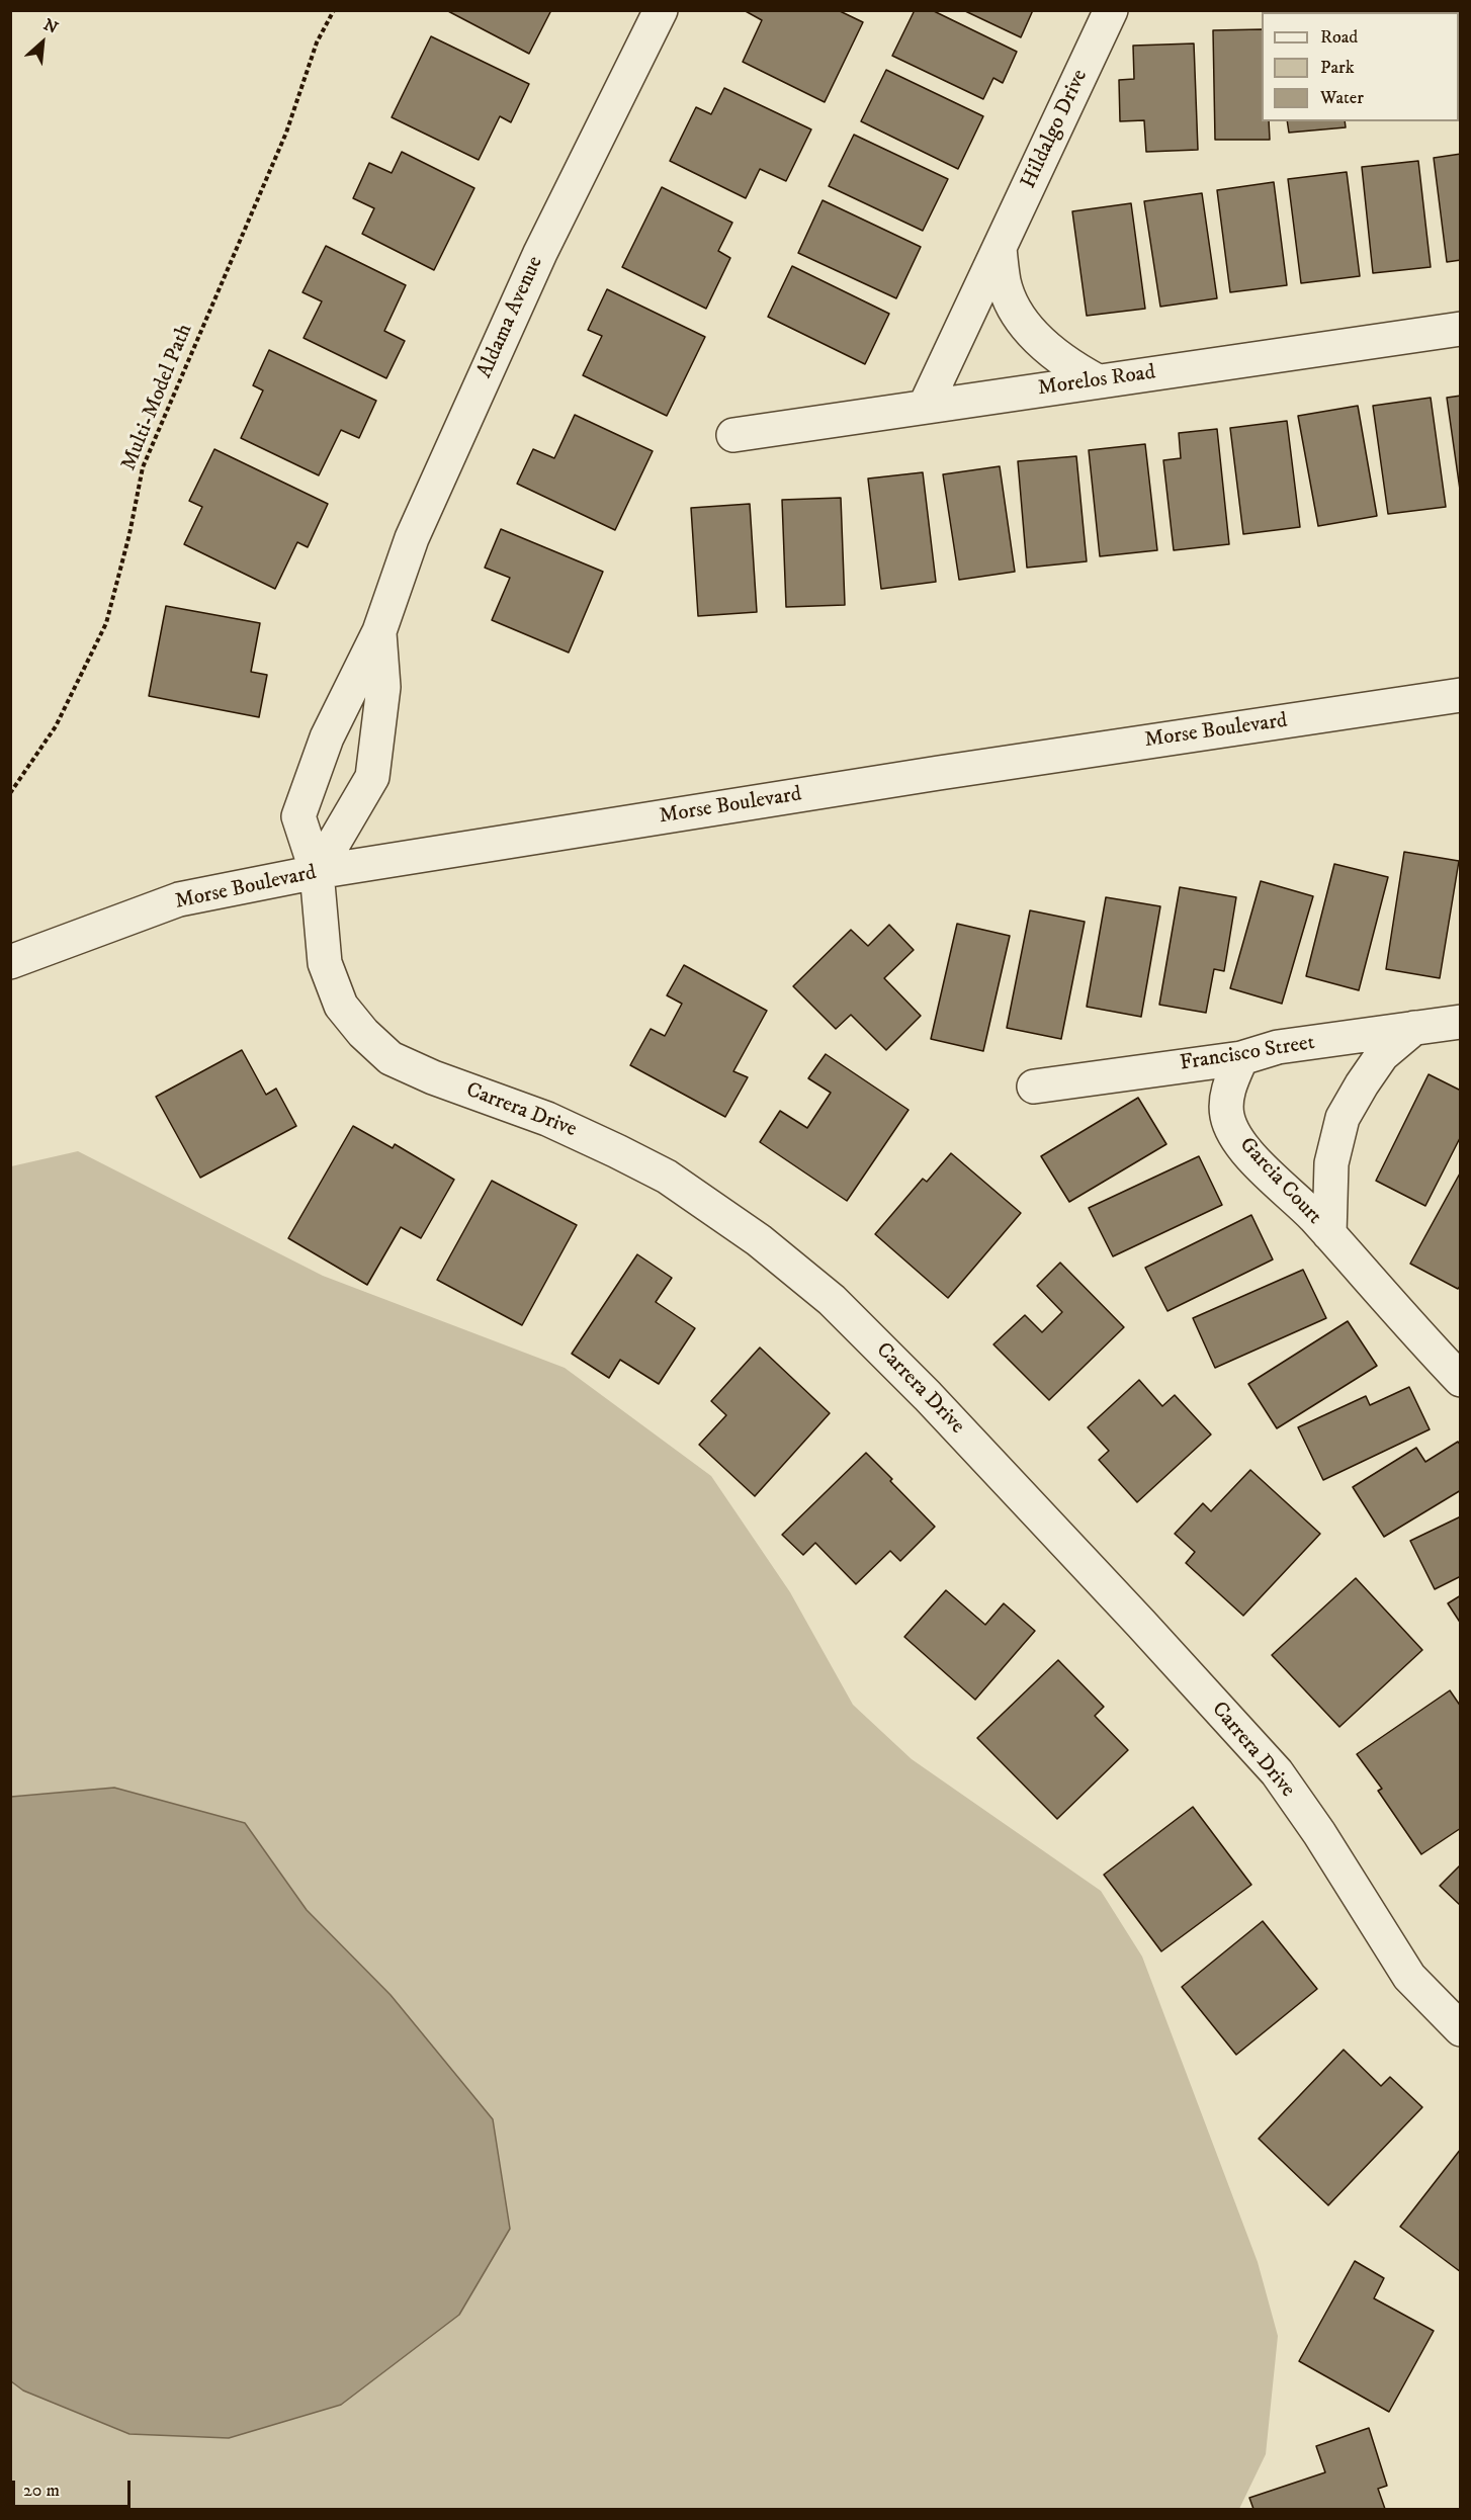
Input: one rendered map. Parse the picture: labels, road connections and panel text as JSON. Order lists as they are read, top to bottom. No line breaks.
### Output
{"streets":{"street":["Hildalgo Drive","Aldama Avenue","Morelos Road","Morse Boulevard","Francisco Street","Carrera Drive","Garcia Court"],"path":["Multi-Model Path"]},"crossings":[["Hildalgo Drive","Morelos Road"],["Aldama Avenue","Morse Boulevard"],["Aldama Avenue","Carrera Drive"],["Morse Boulevard","Carrera Drive"],["Francisco Street","Garcia Court"]],"legend":["Road","Park","Water"],"scale_bar":"20 m","north":"top right"}
